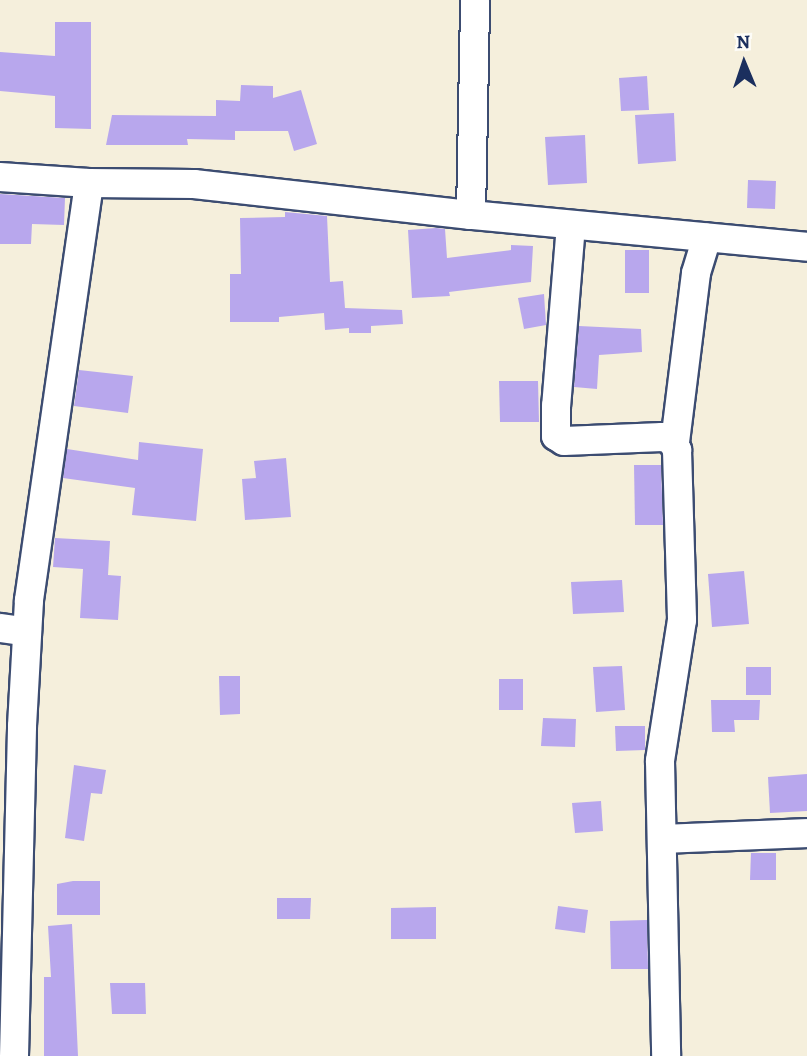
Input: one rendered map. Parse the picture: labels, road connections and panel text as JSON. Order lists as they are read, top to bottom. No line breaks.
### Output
{"north":"top"}
